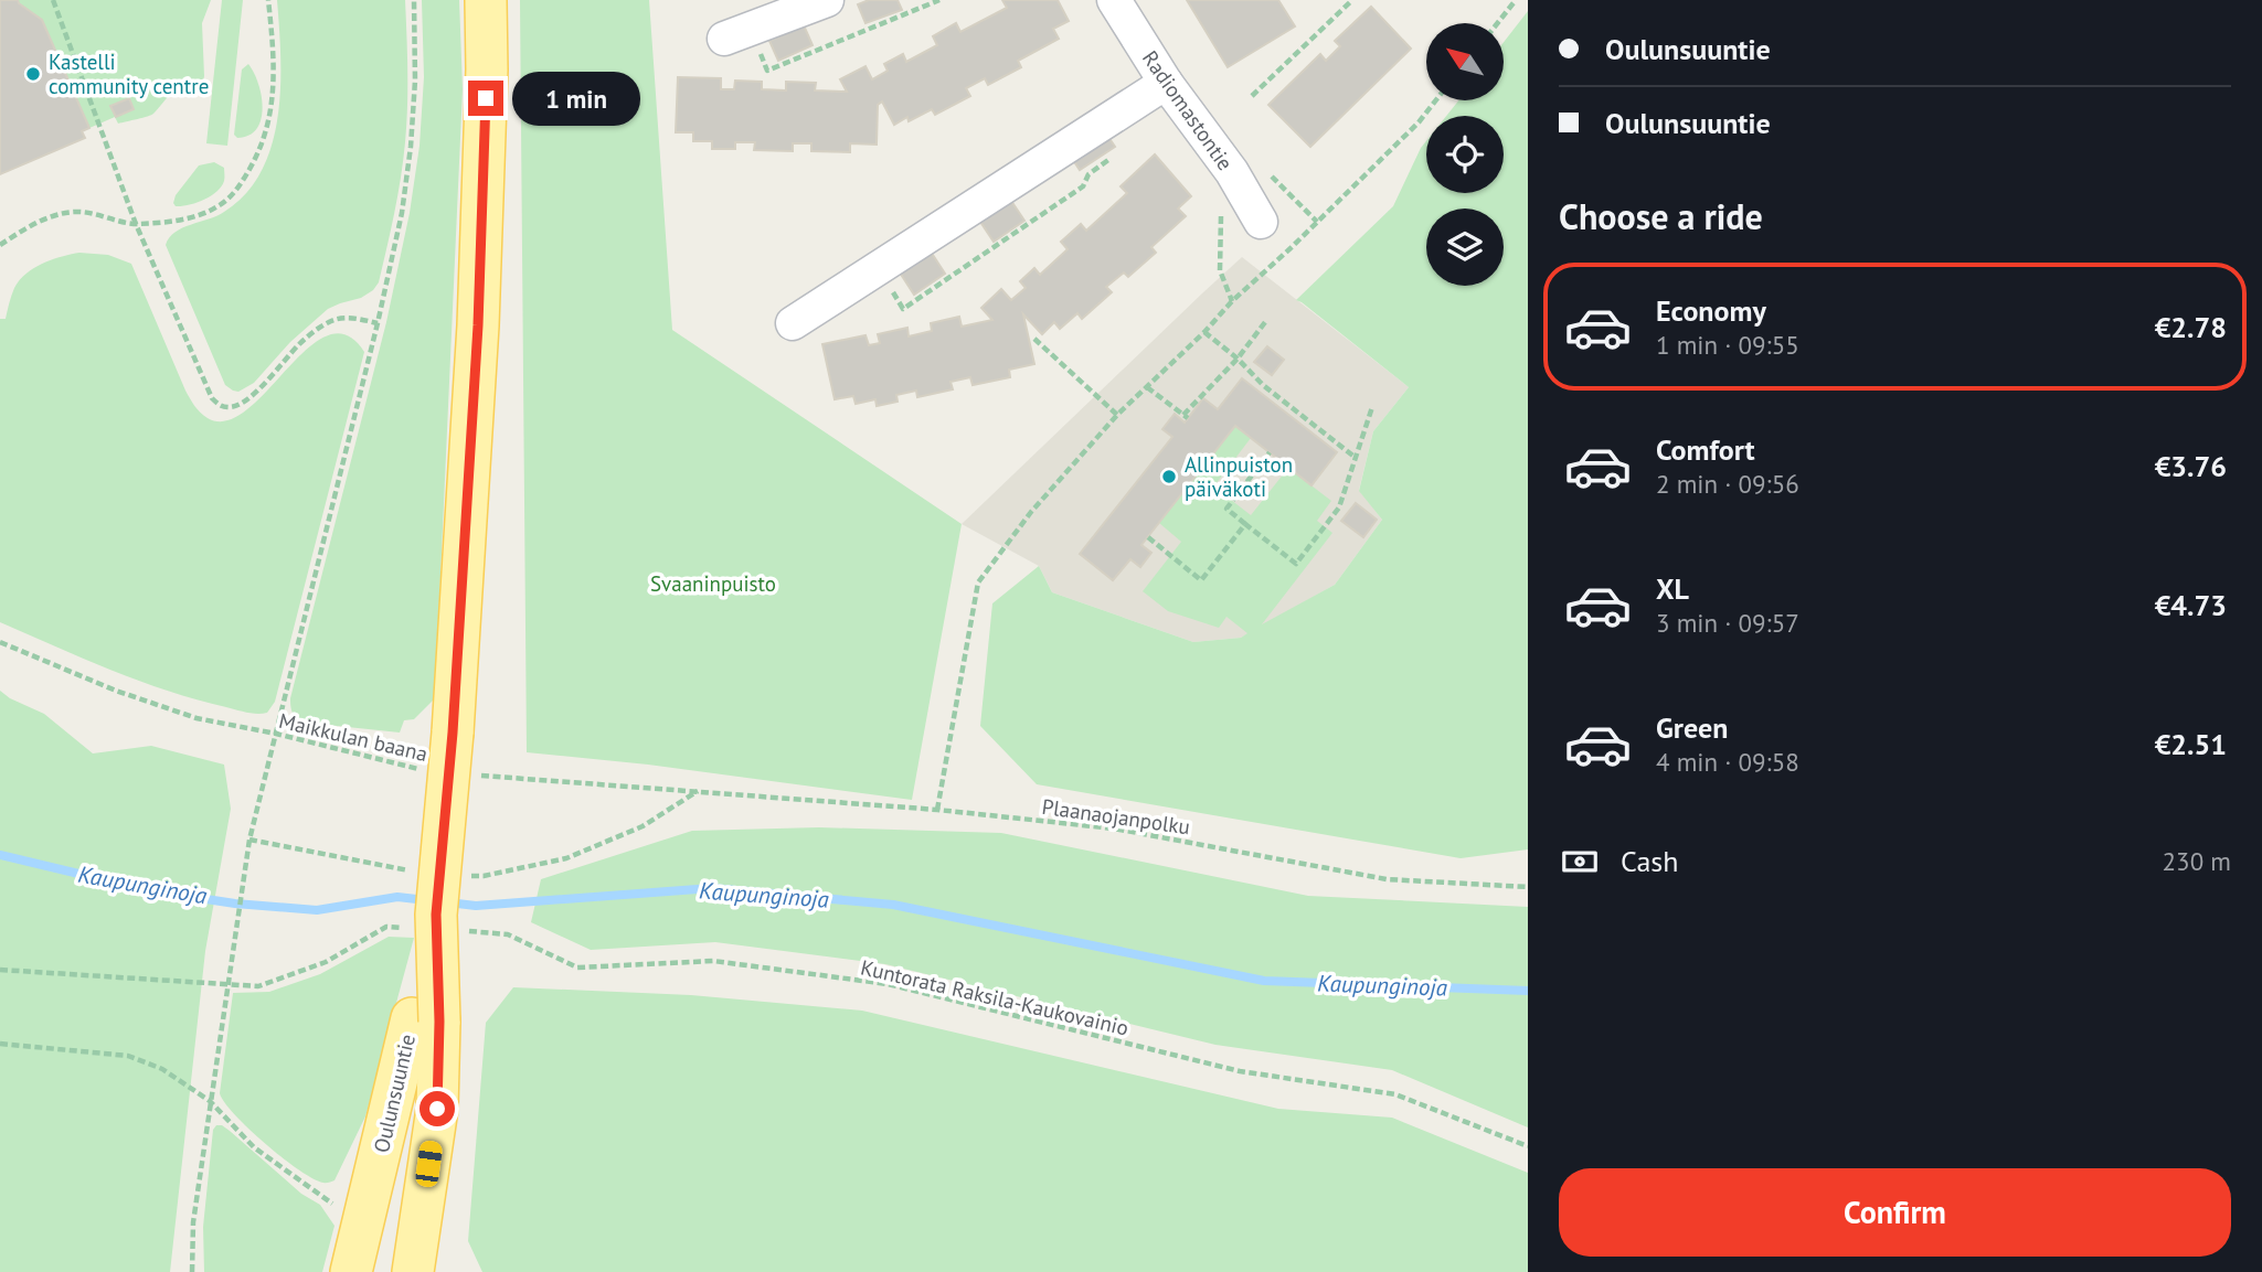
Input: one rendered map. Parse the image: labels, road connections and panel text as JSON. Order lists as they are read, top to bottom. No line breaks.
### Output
{"streets":{"main road":["Oulunsuuntie"],"street":["Radiomastontie"],"path":["Maikkulan baana","Plaanaojanpolku","Kuntorata Raksila-Kaukovainio"]},"crossings":[["Kuntorata Raksila-Kaukovainio","Oulunsuuntie"]],"water":["Kaupunginoja"],"parks":["Svaaninpuisto"],"places":["Kastelli community centre","Allinpuiston päiväkoti"],"north":"top left","page":{"banner":["Oulunsuuntie","Oulunsuuntie"],"bubble":"1 min","heading":"Choose a ride","list":[{"name":"Economy","note":"1 min · 09:55","value":"€2.78"},{"name":"Comfort","note":"2 min · 09:56","value":"€3.76"},{"name":"XL","note":"3 min · 09:57","value":"€4.73"},{"name":"Green","note":"4 min · 09:58","value":"€2.51"}],"pay":["Cash","230 m"],"buttons":"Confirm"}}
